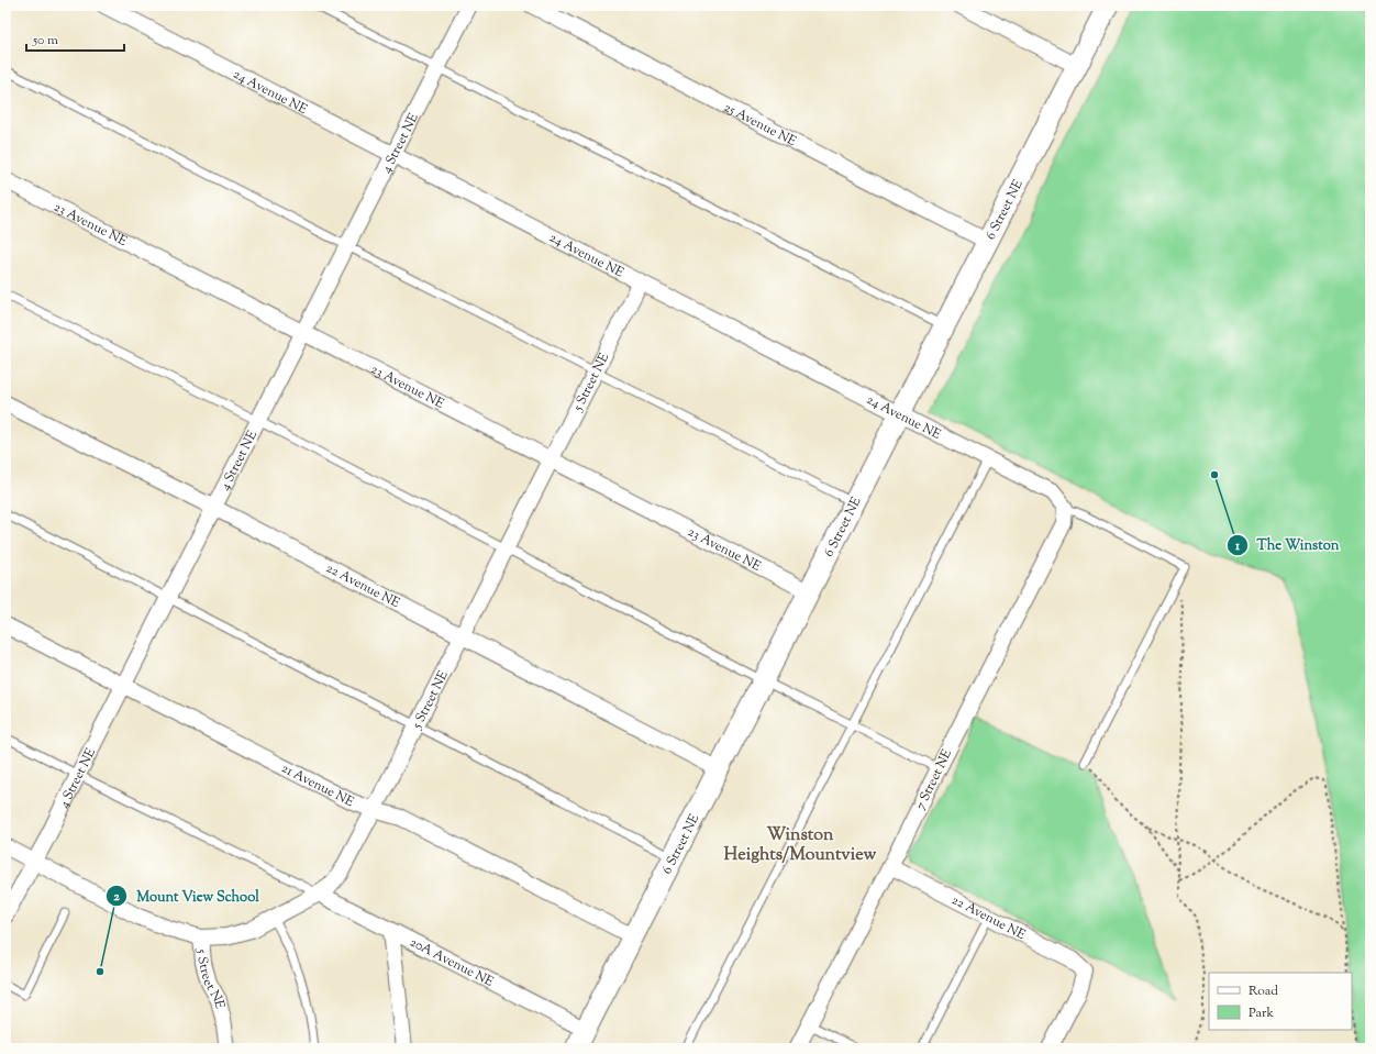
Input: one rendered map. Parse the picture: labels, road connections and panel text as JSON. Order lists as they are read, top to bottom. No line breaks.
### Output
{"streets":{"street":["24 Avenue NE","25 Avenue NE","4 Street NE","6 Street NE","23 Avenue NE","5 Street NE","22 Avenue NE","7 Street NE","21 Avenue NE","20A Avenue NE"]},"crossings":[["24 Avenue NE","4 Street NE"],["24 Avenue NE","6 Street NE"],["24 Avenue NE","5 Street NE"],["24 Avenue NE","7 Street NE"],["25 Avenue NE","6 Street NE"],["4 Street NE","23 Avenue NE"],["4 Street NE","22 Avenue NE"],["4 Street NE","21 Avenue NE"],["6 Street NE","23 Avenue NE"],["6 Street NE","22 Avenue NE"],["6 Street NE","21 Avenue NE"],["6 Street NE","20A Avenue NE"],["23 Avenue NE","5 Street NE"],["5 Street NE","22 Avenue NE"],["5 Street NE","21 Avenue NE"],["5 Street NE","20A Avenue NE"],["22 Avenue NE","7 Street NE"]],"districts":["Winston Heights/Mountview"],"places":["The Winston","Mount View School"],"legend":["Road","Park"],"scale_bar":"50 m"}
